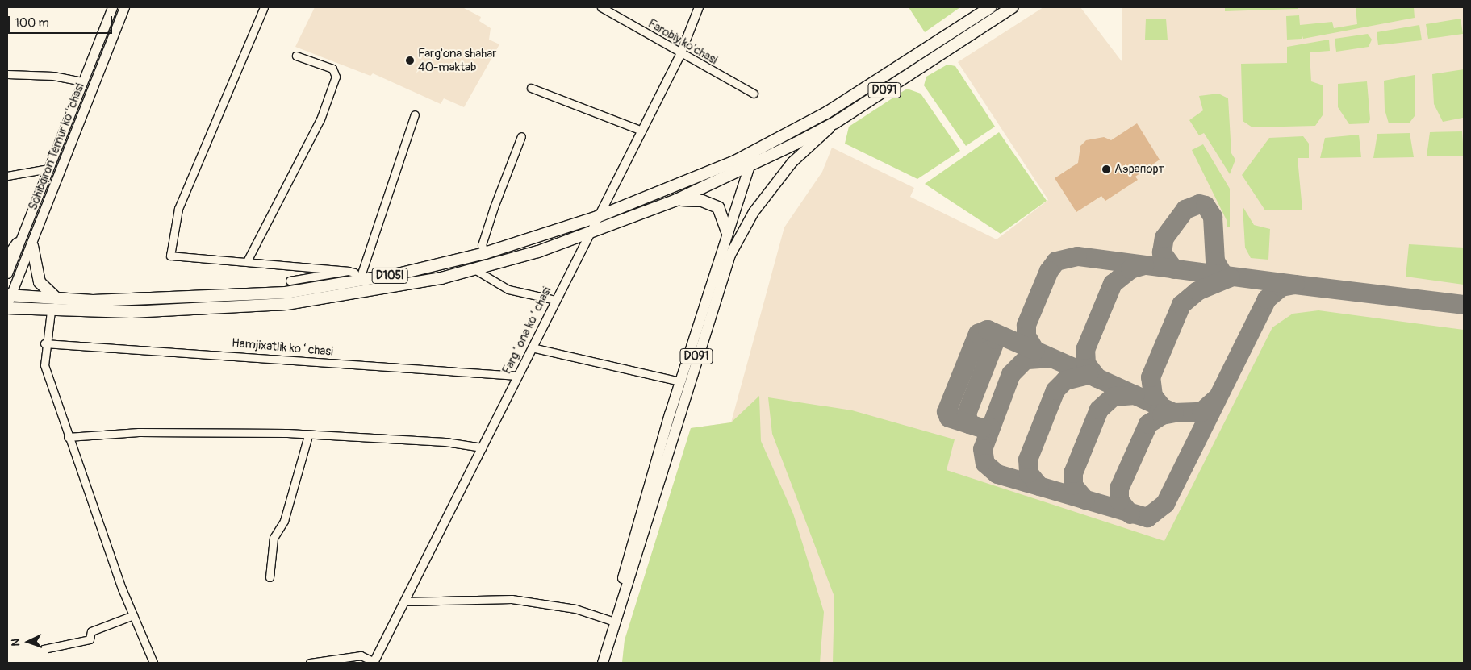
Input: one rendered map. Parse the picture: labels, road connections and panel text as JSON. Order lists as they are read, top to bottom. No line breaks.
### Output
{"streets":{"highway":["D091","D105l"],"main road":["Sohibqiron Temur koʻchasi"],"street":["Farobiy ko'chasi","Fargʻona koʻchasi","Hamjixatlik koʻchasi"]},"crossings":[["Farobiy ko'chasi","Fargʻona koʻchasi"],["D091","D105l"],["Sohibqiron Temur koʻchasi","D105l"],["D105l","Fargʻona koʻchasi"],["Fargʻona koʻchasi","Hamjixatlik koʻchasi"]],"places":["Farg'ona shahar 40-maktab","Аэрапорт"],"scale_bar":"100 m","north":"left"}
